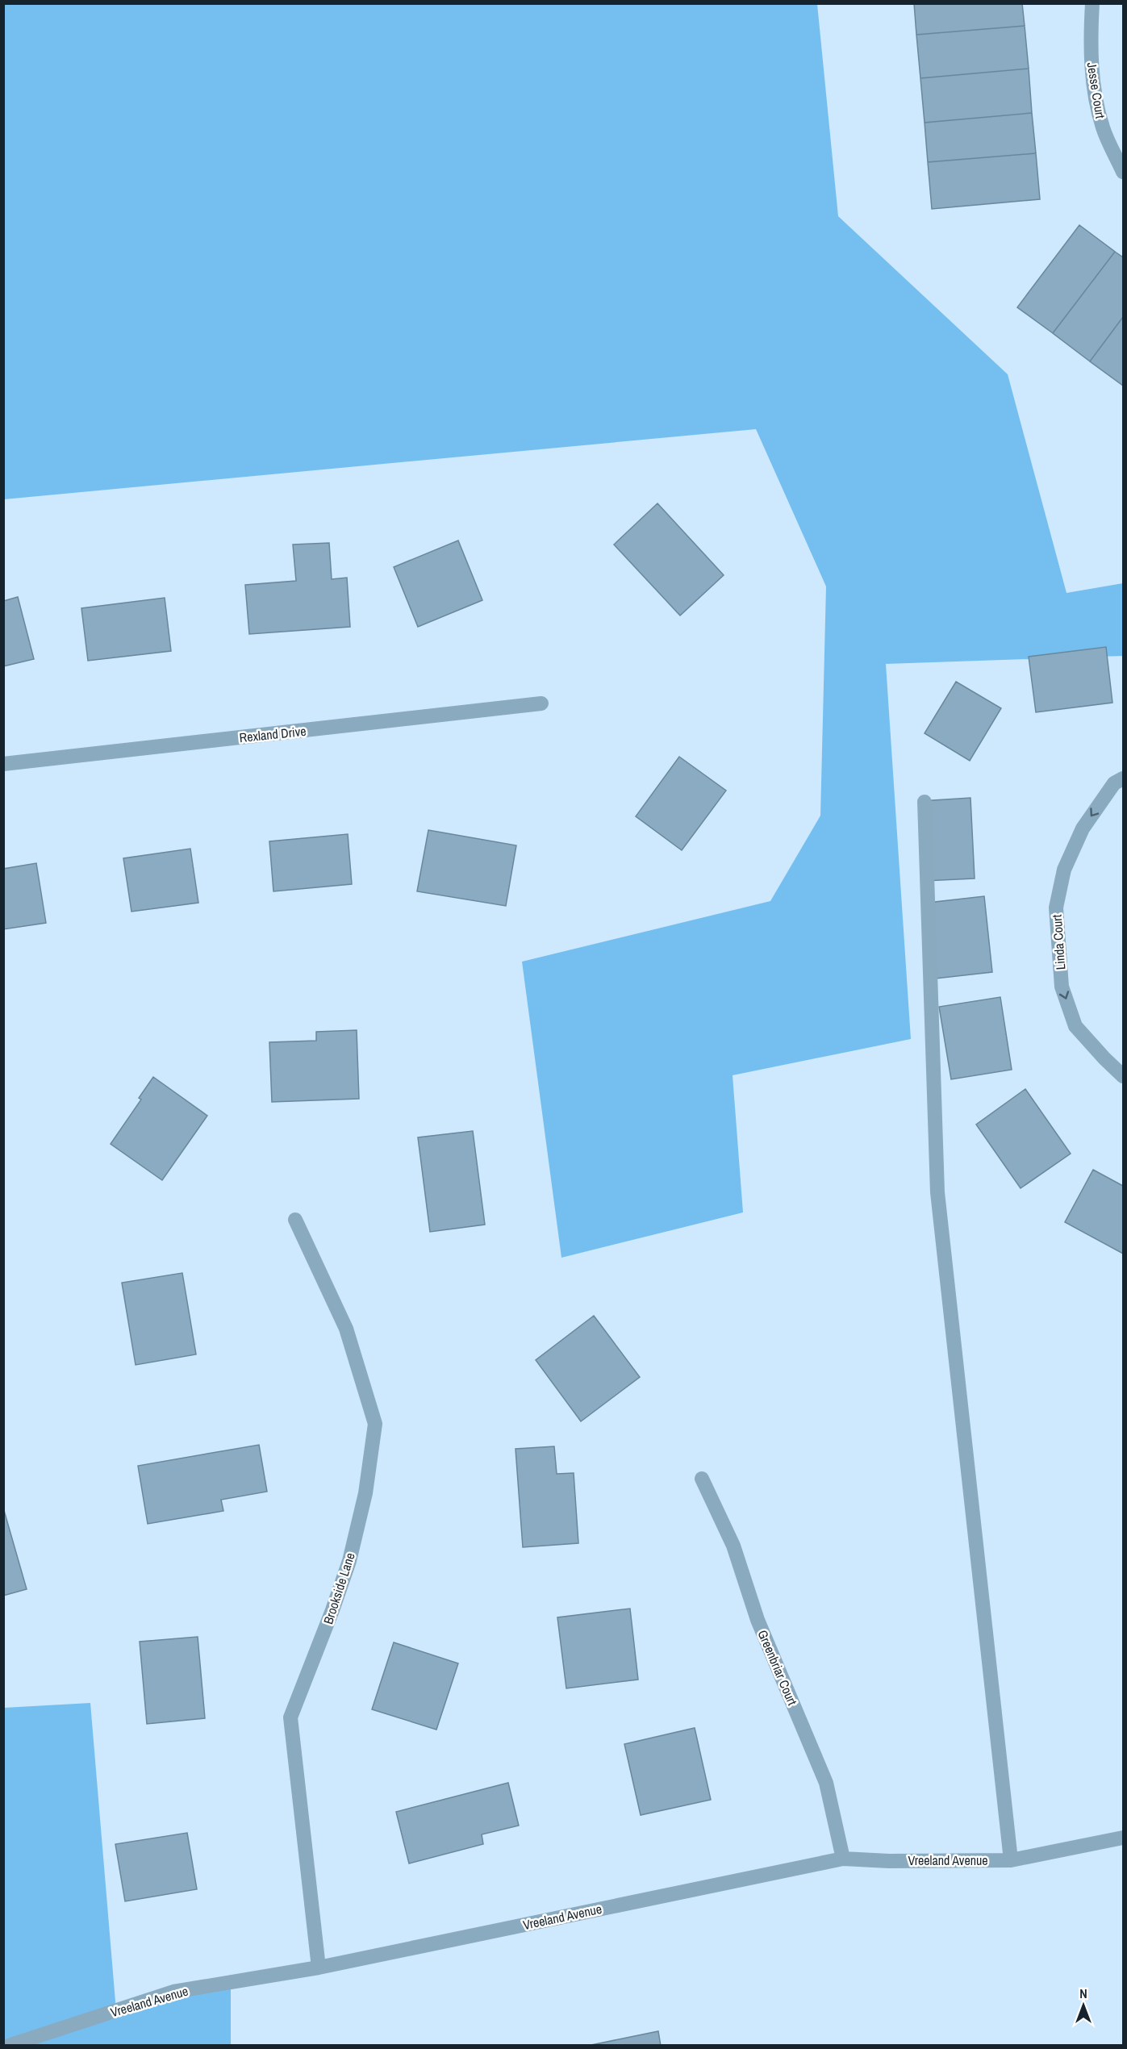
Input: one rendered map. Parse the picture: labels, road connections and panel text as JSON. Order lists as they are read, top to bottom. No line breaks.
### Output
{"streets":{"street":["Jesse Court","Rexland Drive","Linda Court","Brookside Lane","Greenbriar Court","Vreeland Avenue"]},"crossings":[["Brookside Lane","Vreeland Avenue"],["Greenbriar Court","Vreeland Avenue"]],"one_way":["Linda Court"],"north":"top"}
